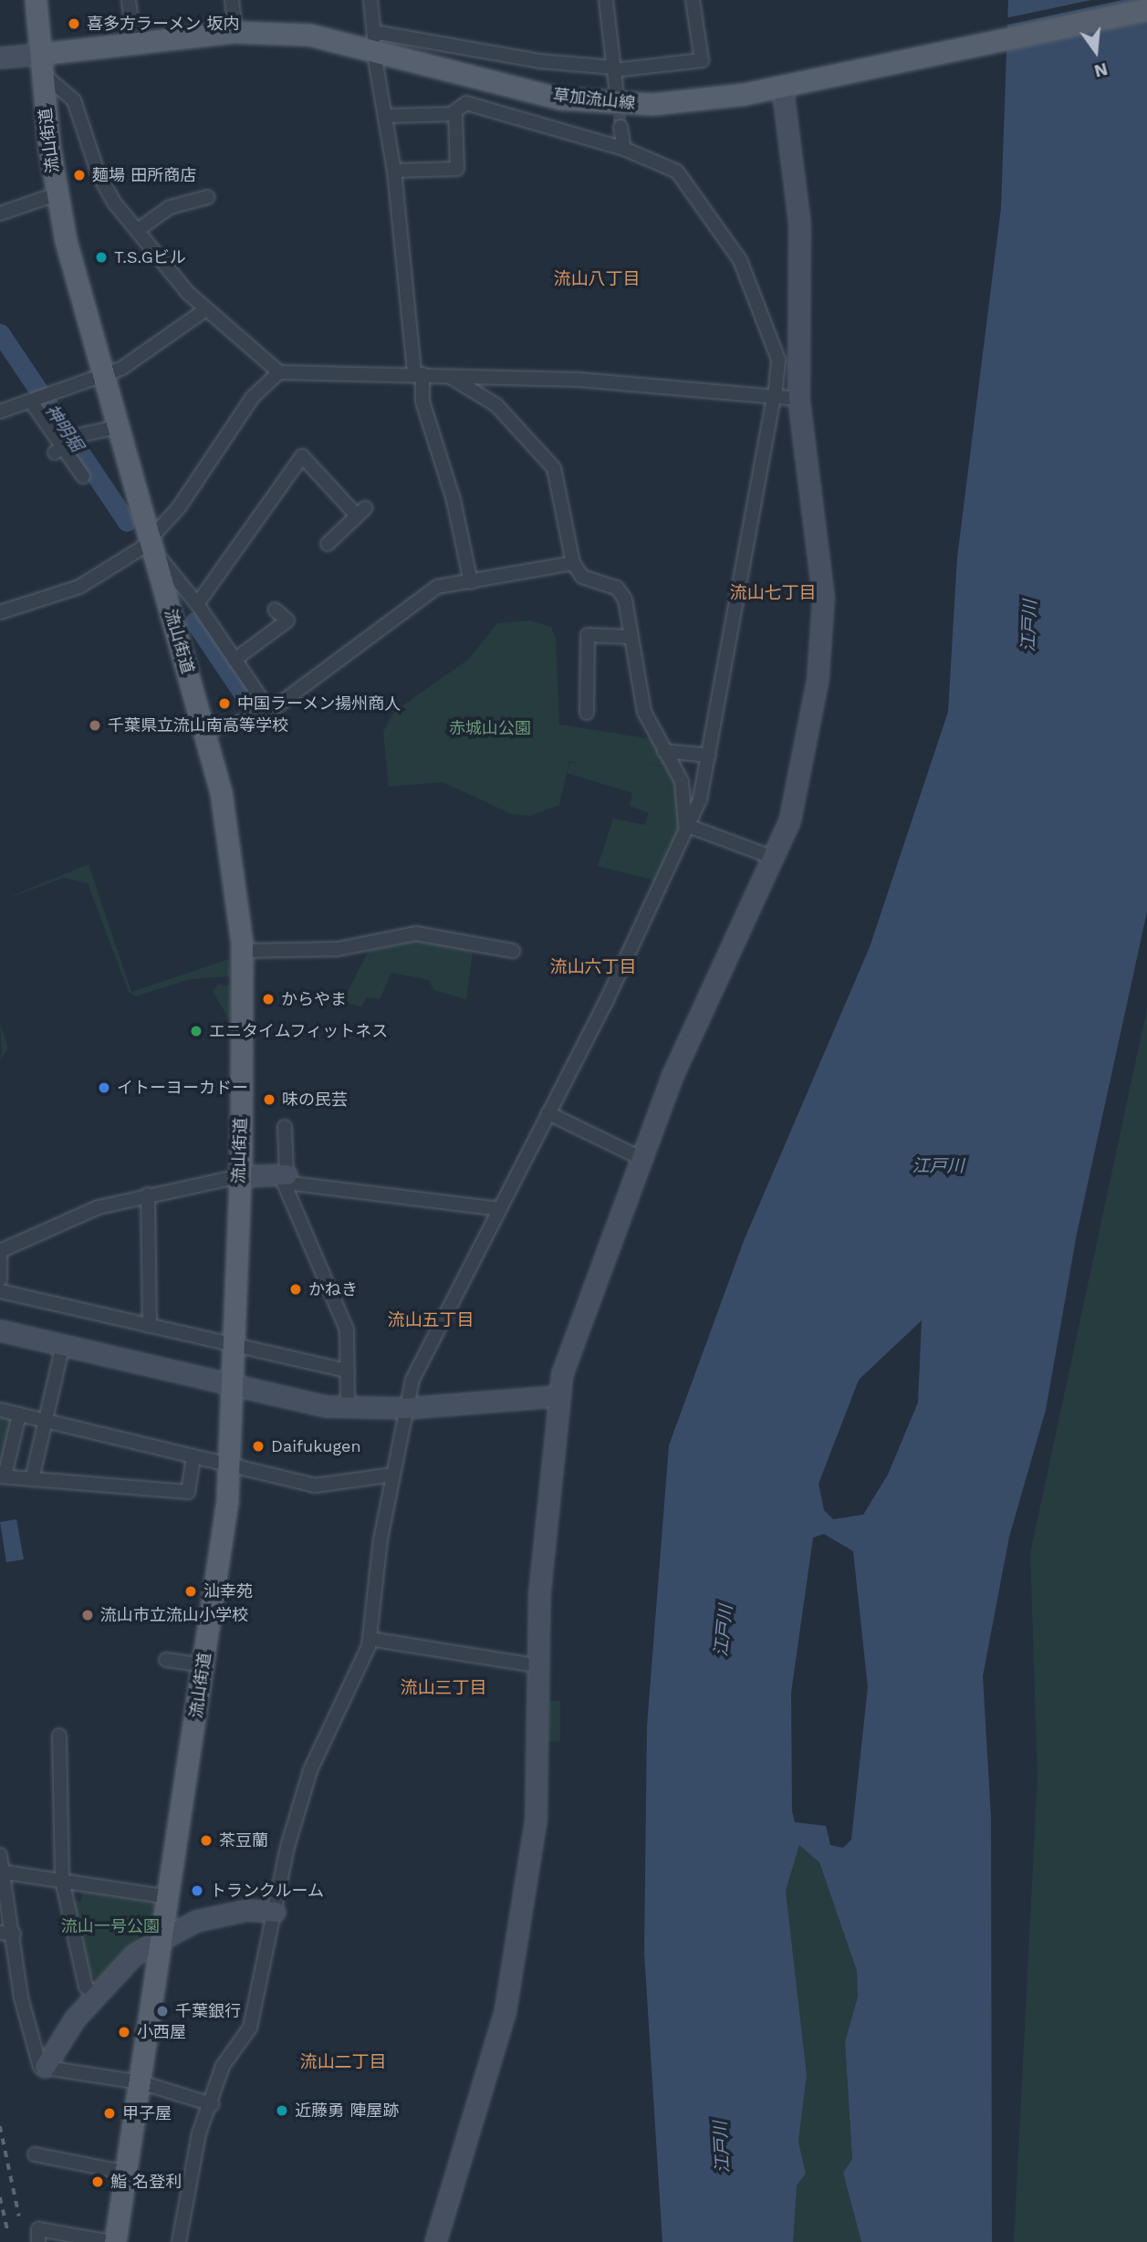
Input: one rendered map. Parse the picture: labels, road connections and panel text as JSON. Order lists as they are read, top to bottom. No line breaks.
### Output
{"streets":{"main road":["草加流山線","流山街道"]},"crossings":[["草加流山線","流山街道"]],"districts":["流山八丁目","流山七丁目","流山六丁目","流山五丁目","流山三丁目","流山二丁目"],"water":["神明堀","江戸川"],"parks":["赤城山公園","流山一号公園"],"places":["喜多方ラーメン 坂内","麺場 田所商店","T.S.Gビル","中国ラーメン揚州商人","千葉県立流山南高等学校","からやま","エニタイムフィットネス","イトーヨーカドー","味の民芸","かねき","Daifukugen","汕幸苑","流山市立流山小学校","茶豆蘭","トランクルーム","千葉銀行","小西屋","近藤勇 陣屋跡","甲子屋","鮨 名登利"],"north":"bottom"}
